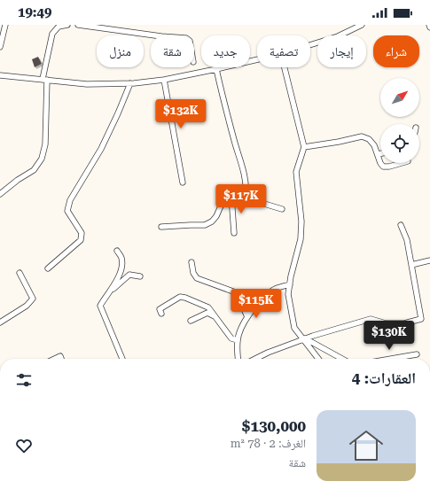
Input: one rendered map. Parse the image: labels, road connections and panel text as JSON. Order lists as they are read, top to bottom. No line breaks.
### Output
{"north":"top right","page":{"status":"19:49","chip":["شراء","إيجار","تصفية","جديد","شقة","منزل"],"price":["$132K","$117K","$115K","$130K"],"heading":"العقارات: 4","list":[{"name":"$130,000","note":"الغرف: 2 · 78 m² · شقة"}]}}
